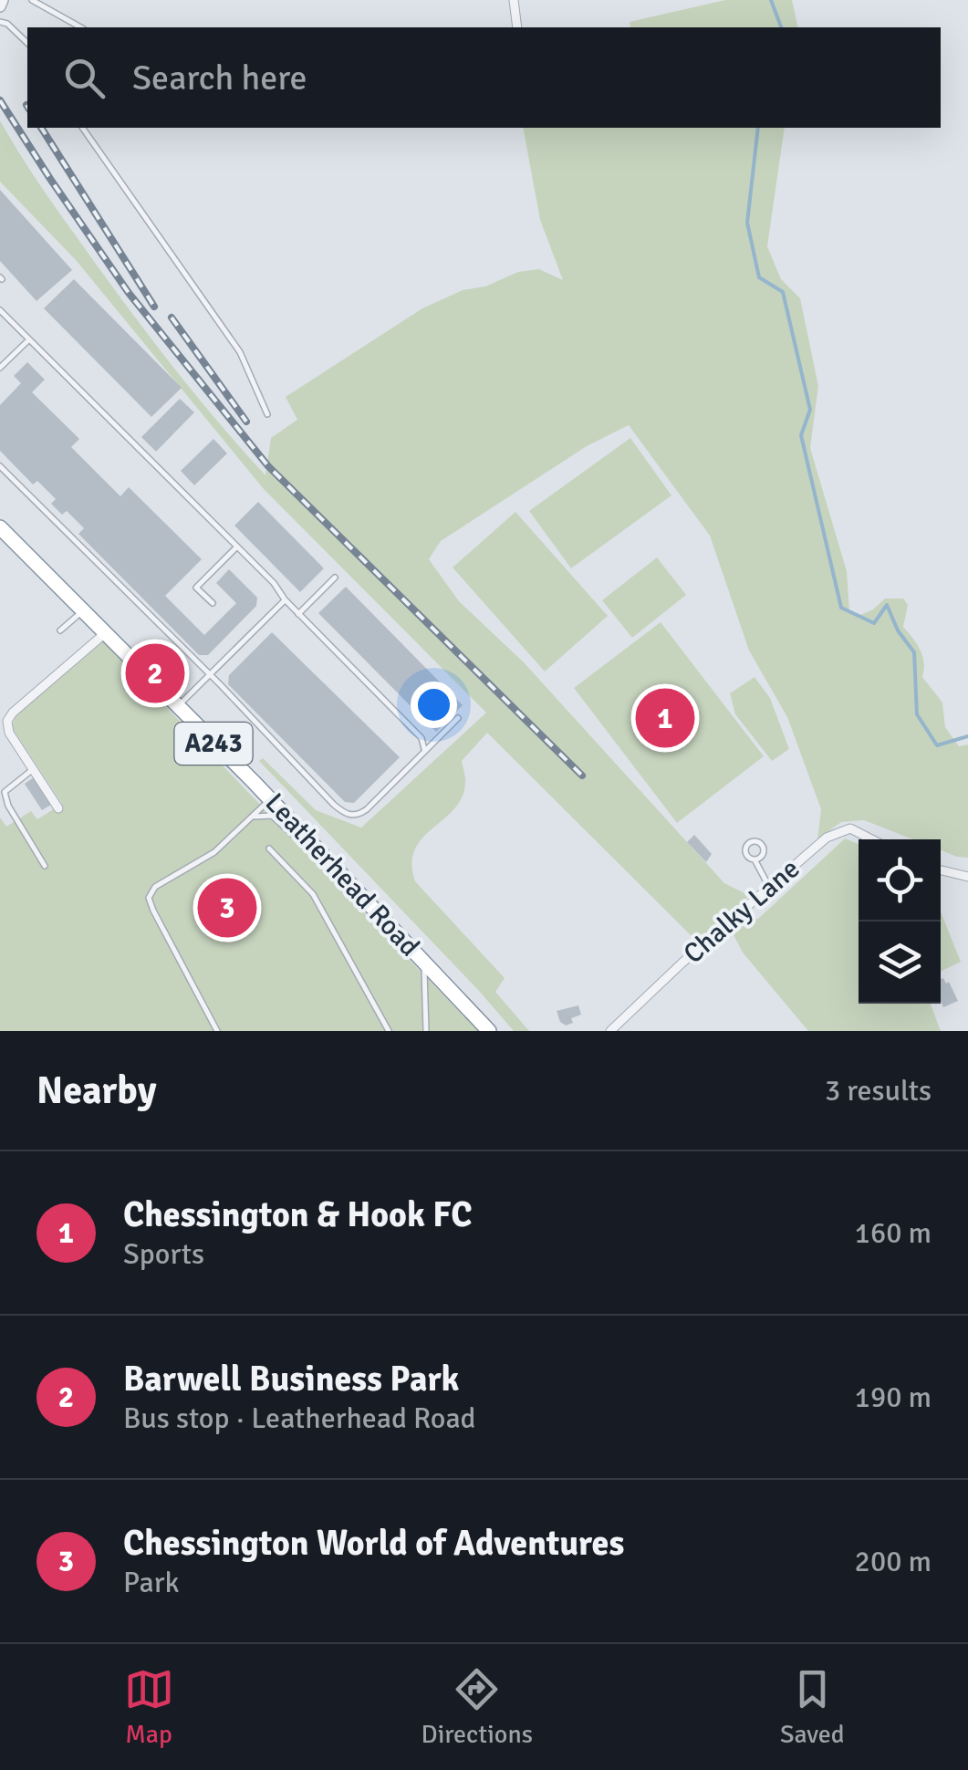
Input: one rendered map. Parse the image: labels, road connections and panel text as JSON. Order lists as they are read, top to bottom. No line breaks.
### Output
{"streets":{"highway":["A243","Leatherhead Road"],"street":["Chalky Lane"]},"page":{"search":"Search here","pins":["2","1","3"],"heading":["Nearby","3 results"],"list":[{"mark":"1","name":"Chessington & Hook FC","note":"Sports","value":"160 m"},{"mark":"2","name":"Barwell Business Park","note":"Bus stop · Leatherhead Road","value":"190 m"},{"mark":"3","name":"Chessington World of Adventures","note":"Park","value":"200 m"}],"nav":["Map","Directions","Saved"]}}
